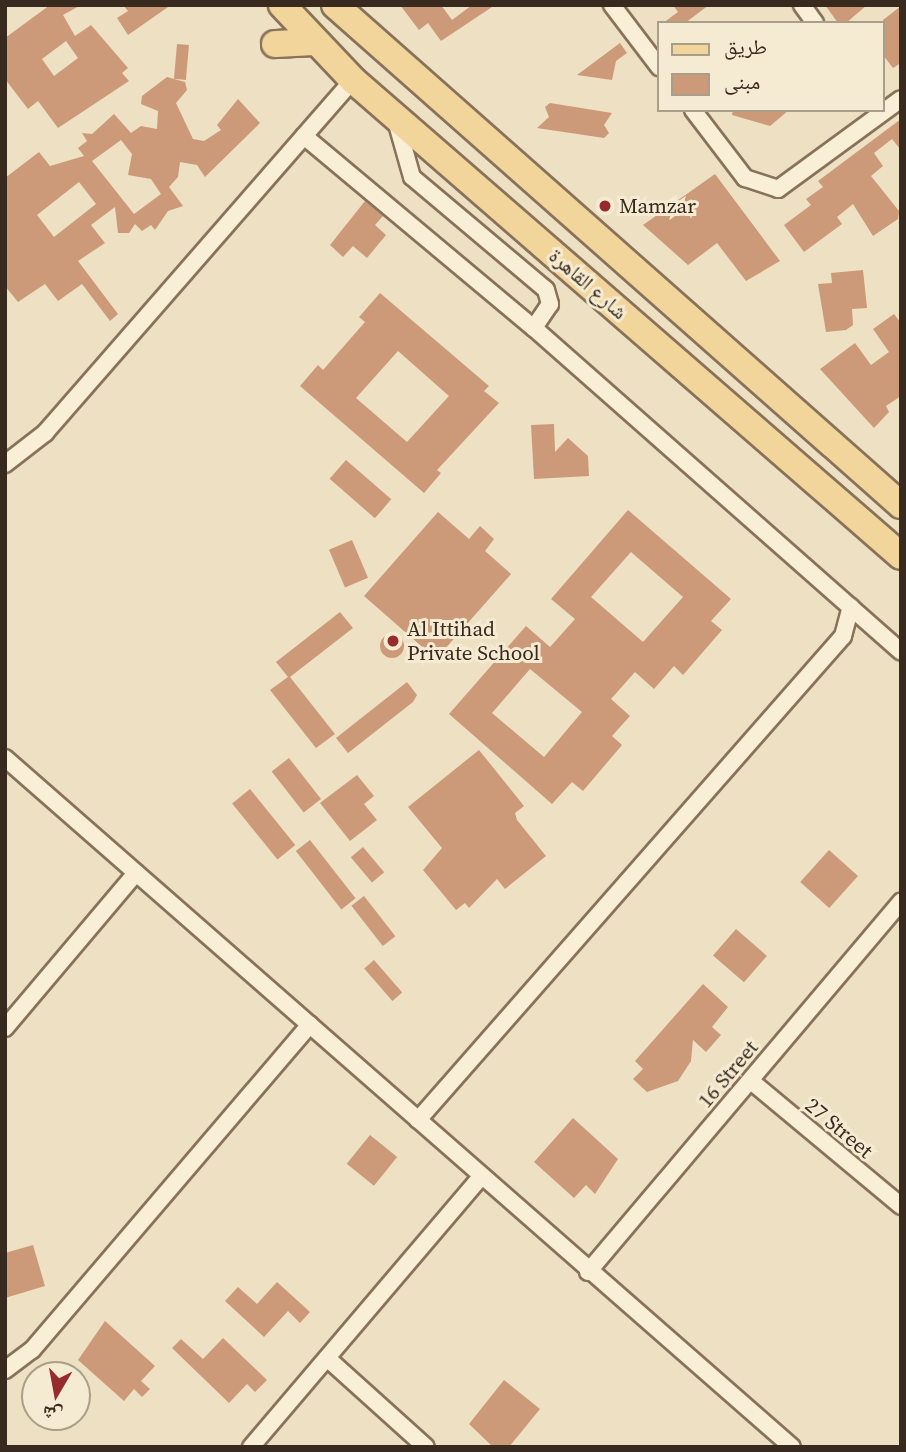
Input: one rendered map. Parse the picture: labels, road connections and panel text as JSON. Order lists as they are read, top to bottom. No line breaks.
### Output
{"streets":{"main road":["شارع القاهرة"],"street":["16 Street","27 Street"]},"crossings":[["16 Street","27 Street"]],"places":["Mamzar","Al Ittihad Private School"],"legend":["طريق","مبنى"],"north":"bottom"}
